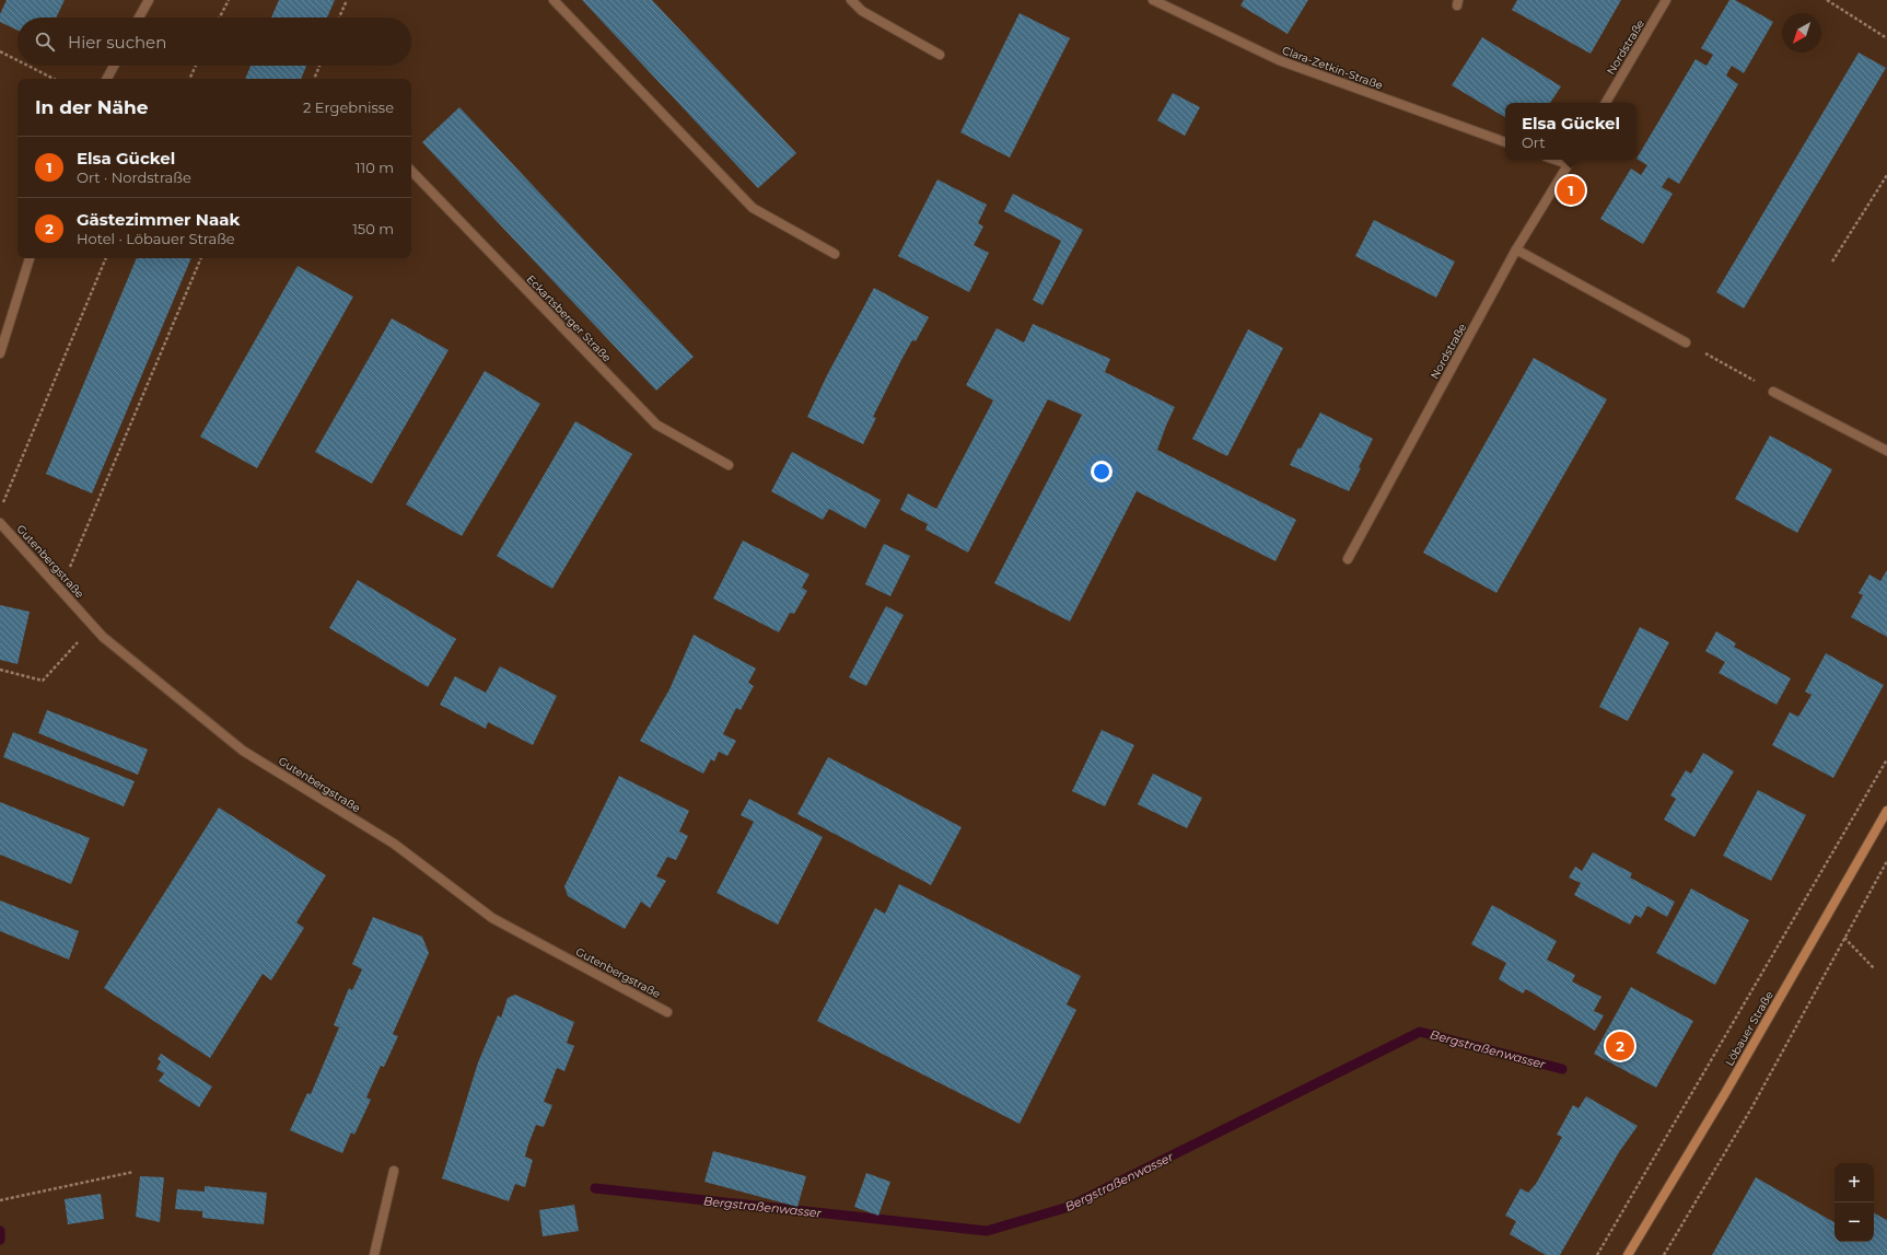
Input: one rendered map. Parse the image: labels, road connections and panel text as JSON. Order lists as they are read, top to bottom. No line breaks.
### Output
{"streets":{"main road":["Löbauer Straße"],"street":["Nordstraße","Clara-Zetkin-Straße","Eckartsberger Straße","Gutenbergstraße"]},"water":["Bergstraßenwasser"],"north":"bottom left","page":{"search":"Hier suchen","heading":["In der Nähe","2 Ergebnisse"],"popup":["Elsa Gückel","Ort"],"list":[{"mark":"1","name":"Elsa Gückel","note":"Ort · Nordstraße","value":"110 m"},{"mark":"2","name":"Gästezimmer Naak","note":"Hotel · Löbauer Straße","value":"150 m"}],"pins":["1","2"],"map_buttons":["+","−"]}}
